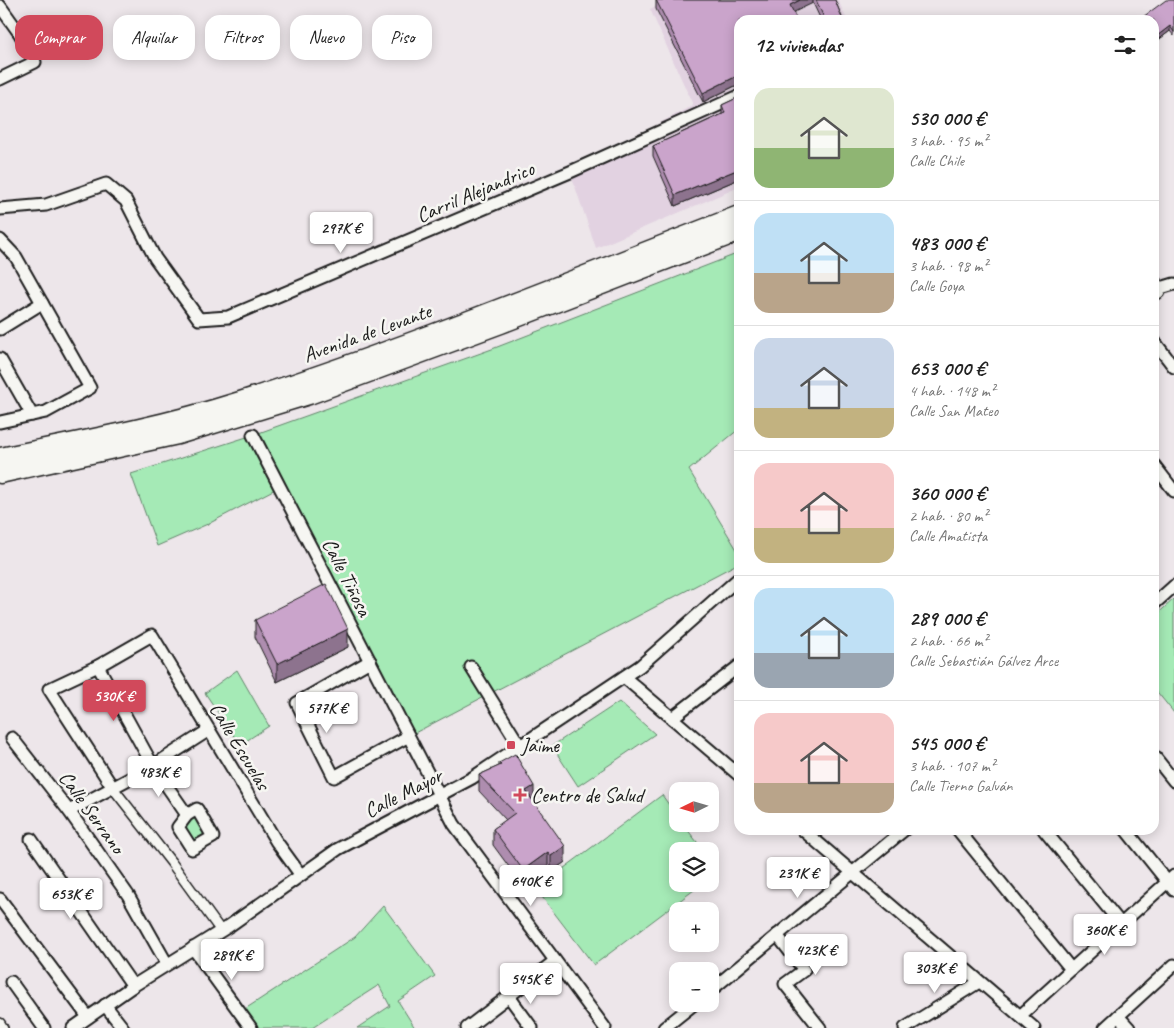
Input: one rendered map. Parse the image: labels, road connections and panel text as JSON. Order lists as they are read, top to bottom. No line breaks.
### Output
{"streets":{"main road":["Avenida de Levante"],"street":["Carril Alejandrico","Calle Tiñosa","Calle Escuelas","Calle Mayor","Calle Serrano"]},"crossings":[["Calle Tiñosa","Calle Mayor"],["Calle Escuelas","Calle Mayor"],["Calle Mayor","Calle Serrano"]],"places":{"transit":["Jaime"],"health":["Centro de Salud"]},"north":"left","page":{"chip":["Comprar","Alquilar","Filtros","Nuevo","Piso"],"heading":"12 viviendas","list":[{"name":"530 000 €","note":"3 hab. · 95 m² · Calle Chile"},{"name":"483 000 €","note":"3 hab. · 98 m² · Calle Goya"},{"name":"653 000 €","note":"4 hab. · 148 m² · Calle San Mateo"},{"name":"360 000 €","note":"2 hab. · 80 m² · Calle Amatista"},{"name":"289 000 €","note":"2 hab. · 66 m² · Calle Sebastián Gálvez Arce"},{"name":"545 000 €","note":"3 hab. · 107 m² · Calle Tierno Galván"}],"price":["297K €","530K €","577K €","483K €","231K €","640K €","653K €","360K €","423K €","289K €","303K €","545K €"],"map_buttons":["+","−"]}}
